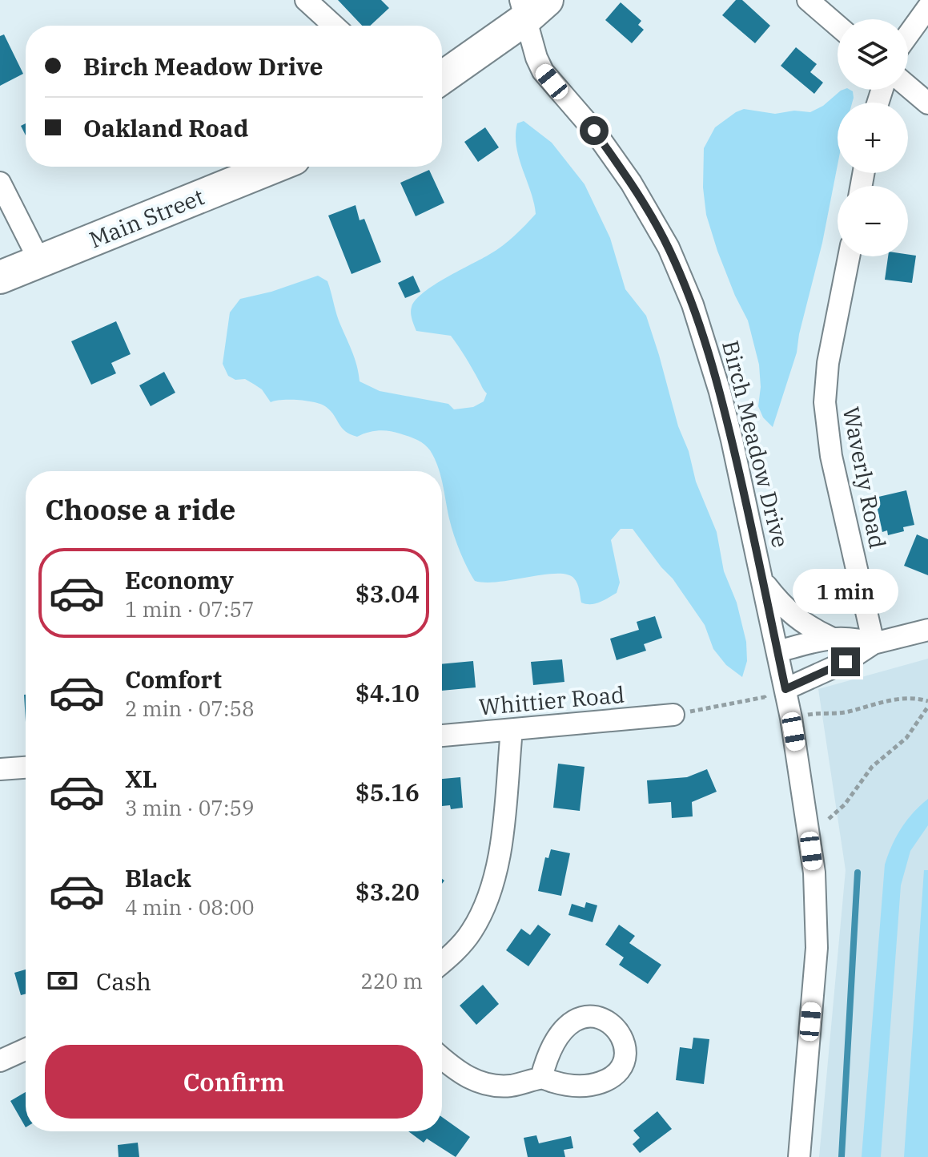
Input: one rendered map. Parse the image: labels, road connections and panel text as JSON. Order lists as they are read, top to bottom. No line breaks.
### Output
{"streets":{"main road":["Main Street"],"street":["Birch Meadow Drive","Waverly Road","Whittier Road"]},"page":{"map_buttons":["+","−"],"banner":["Birch Meadow Drive","Oakland Road"],"heading":"Choose a ride","list":[{"name":"Economy","note":"1 min · 07:57","value":"$3.04"},{"name":"Comfort","note":"2 min · 07:58","value":"$4.10"},{"name":"XL","note":"3 min · 07:59","value":"$5.16"},{"name":"Black","note":"4 min · 08:00","value":"$3.20"}],"bubble":"1 min","pay":["Cash","220 m"],"buttons":"Confirm"}}
